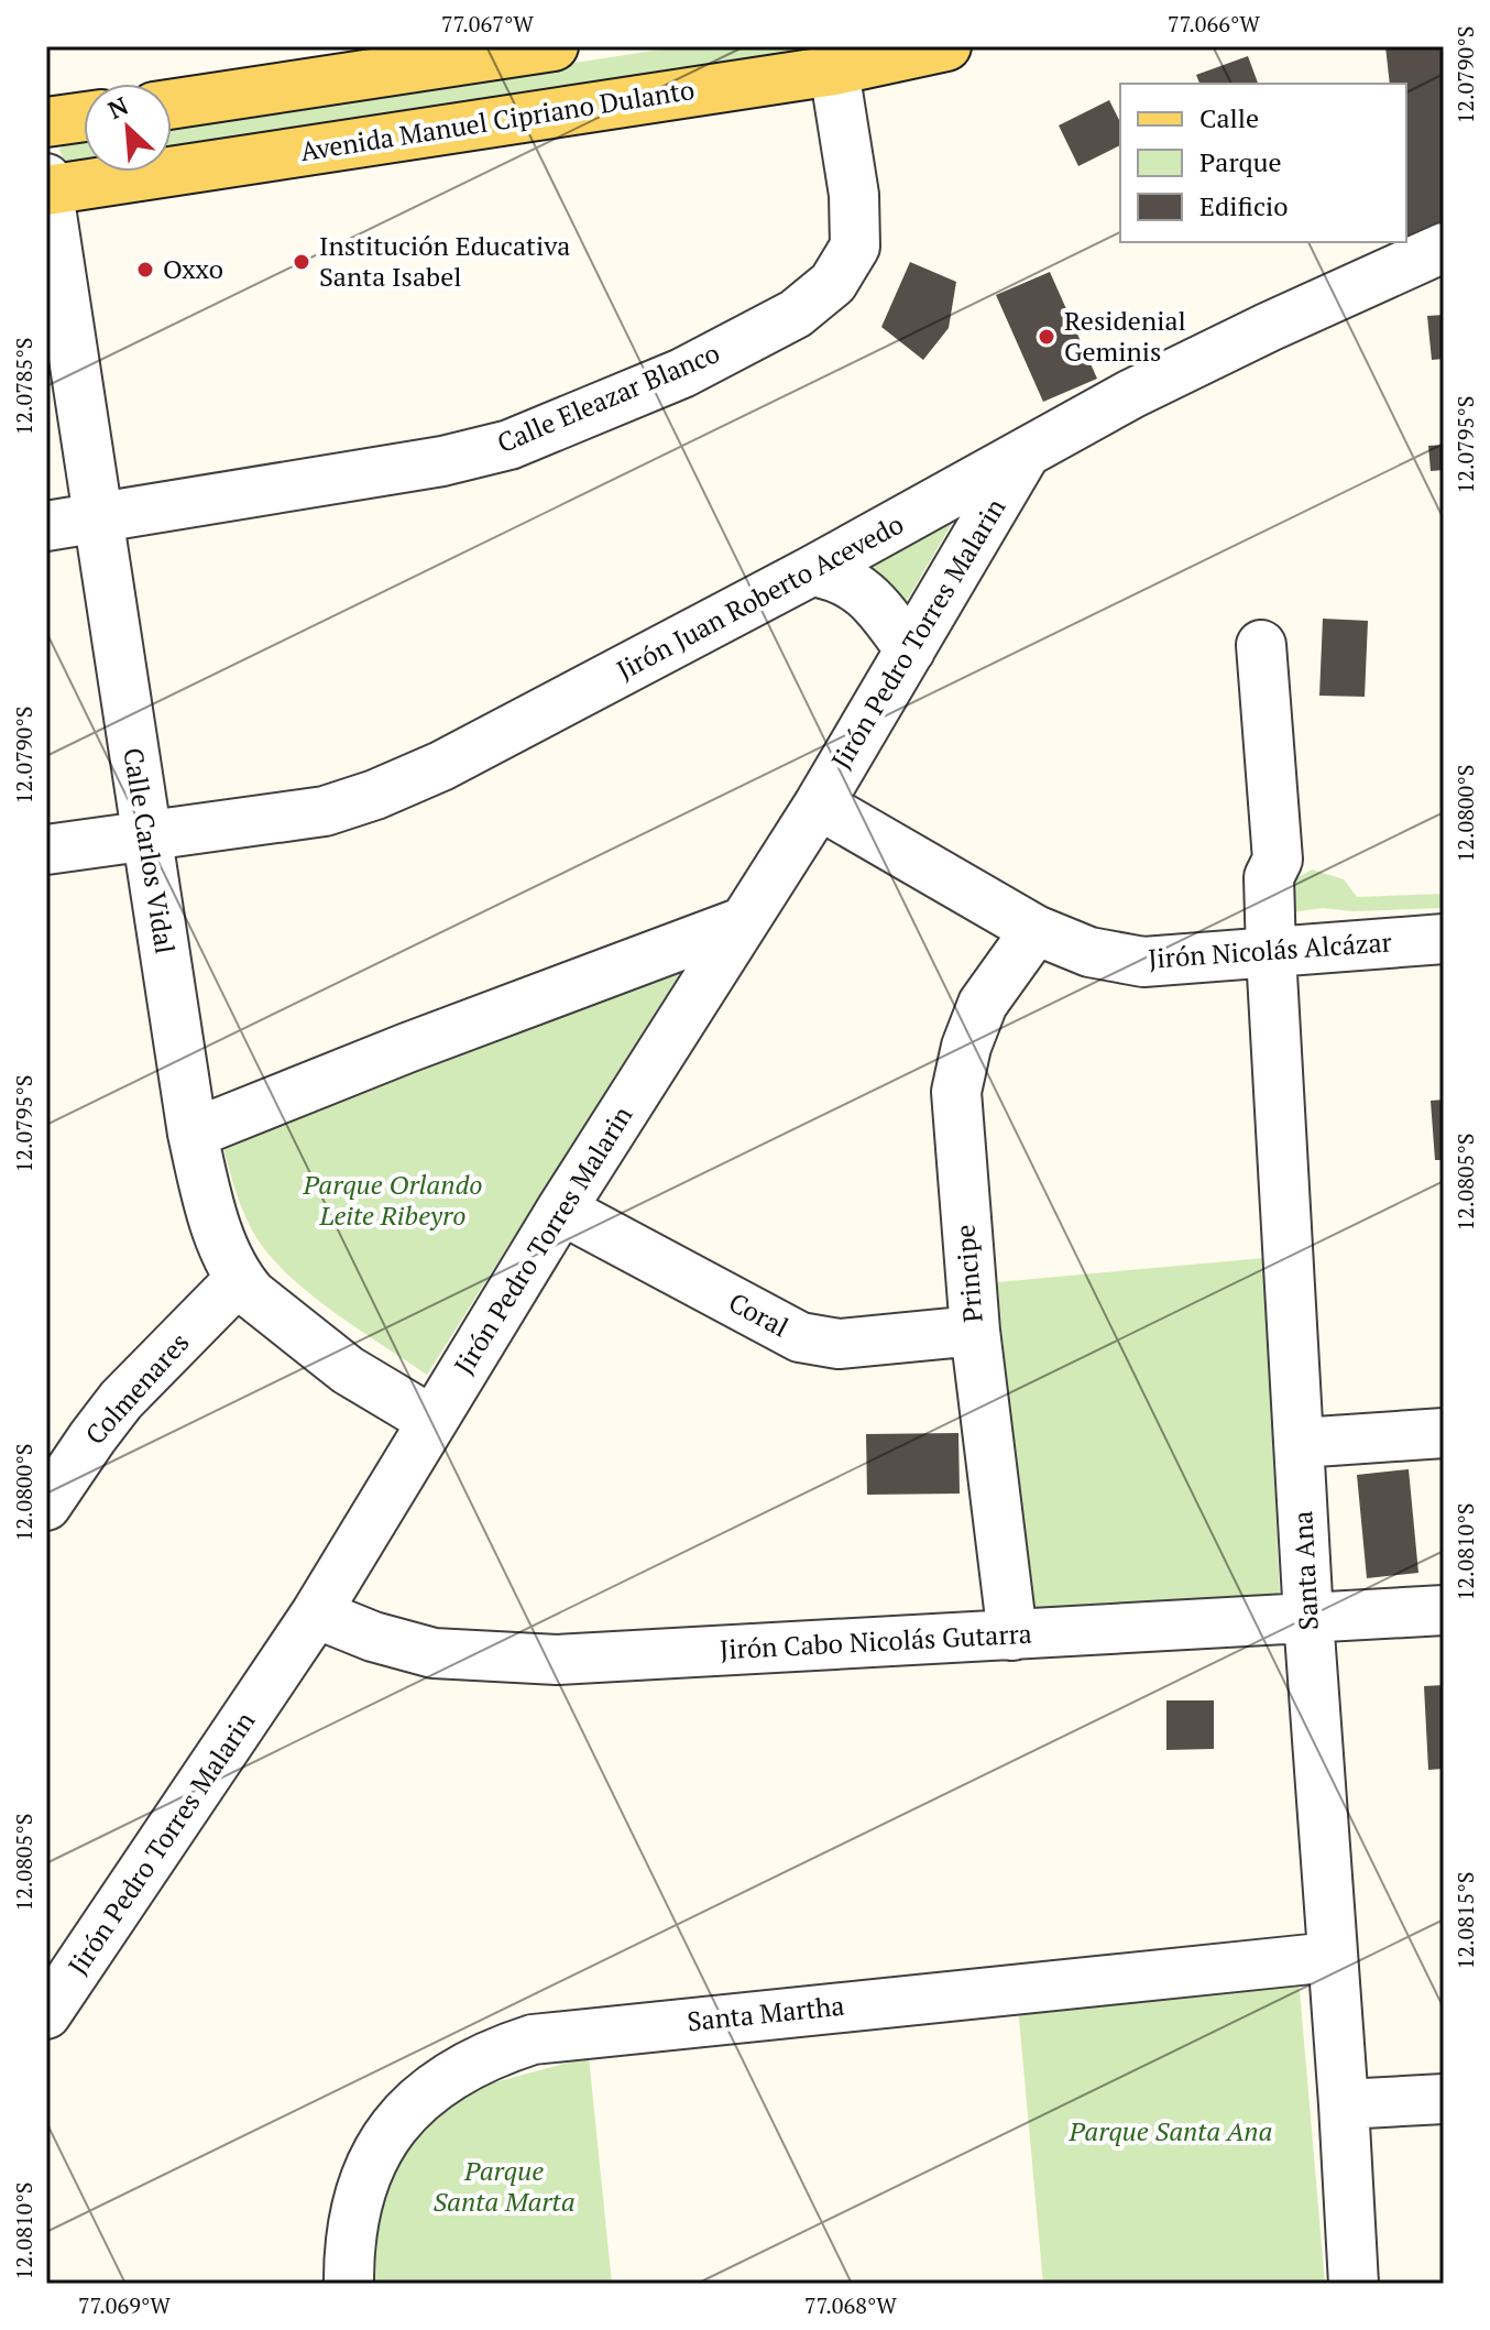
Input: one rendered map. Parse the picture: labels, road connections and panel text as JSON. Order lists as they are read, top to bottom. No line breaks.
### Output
{"streets":{"main road":["Avenida Manuel Cipriano Dulanto"],"street":["Calle Eleazar Blanco","Jirón Juan Roberto Acevedo","Jirón Pedro Torres Malarin","Calle Carlos Vidal","Jirón Nicolás Alcázar","Principe","Coral","Colmenares","Santa Ana","Jirón Cabo Nicolás Gutarra","Santa Martha"]},"crossings":[["Avenida Manuel Cipriano Dulanto","Calle Eleazar Blanco"],["Avenida Manuel Cipriano Dulanto","Calle Carlos Vidal"],["Calle Eleazar Blanco","Calle Carlos Vidal"],["Jirón Juan Roberto Acevedo","Jirón Pedro Torres Malarin"],["Jirón Juan Roberto Acevedo","Calle Carlos Vidal"],["Jirón Pedro Torres Malarin","Calle Carlos Vidal"],["Jirón Pedro Torres Malarin","Jirón Nicolás Alcázar"],["Jirón Pedro Torres Malarin","Coral"],["Jirón Pedro Torres Malarin","Jirón Cabo Nicolás Gutarra"],["Calle Carlos Vidal","Colmenares"],["Jirón Nicolás Alcázar","Principe"],["Jirón Nicolás Alcázar","Santa Ana"],["Principe","Coral"],["Principe","Jirón Cabo Nicolás Gutarra"],["Santa Ana","Jirón Cabo Nicolás Gutarra"],["Santa Ana","Santa Martha"]],"parks":["Parque Orlando Leite Ribeyro","Parque Santa Ana","Parque Santa Marta"],"places":["Institución Educativa Santa Isabel","Oxxo","Residenial Geminis"],"legend":["Calle","Parque","Edificio"],"north":"top left","coordinates":["77.067°W","77.066°W","12.0790°S","12.0785°S","12.0795°S","12.0800°S","12.0805°S","12.0810°S","12.0815°S","77.069°W","77.068°W"]}
